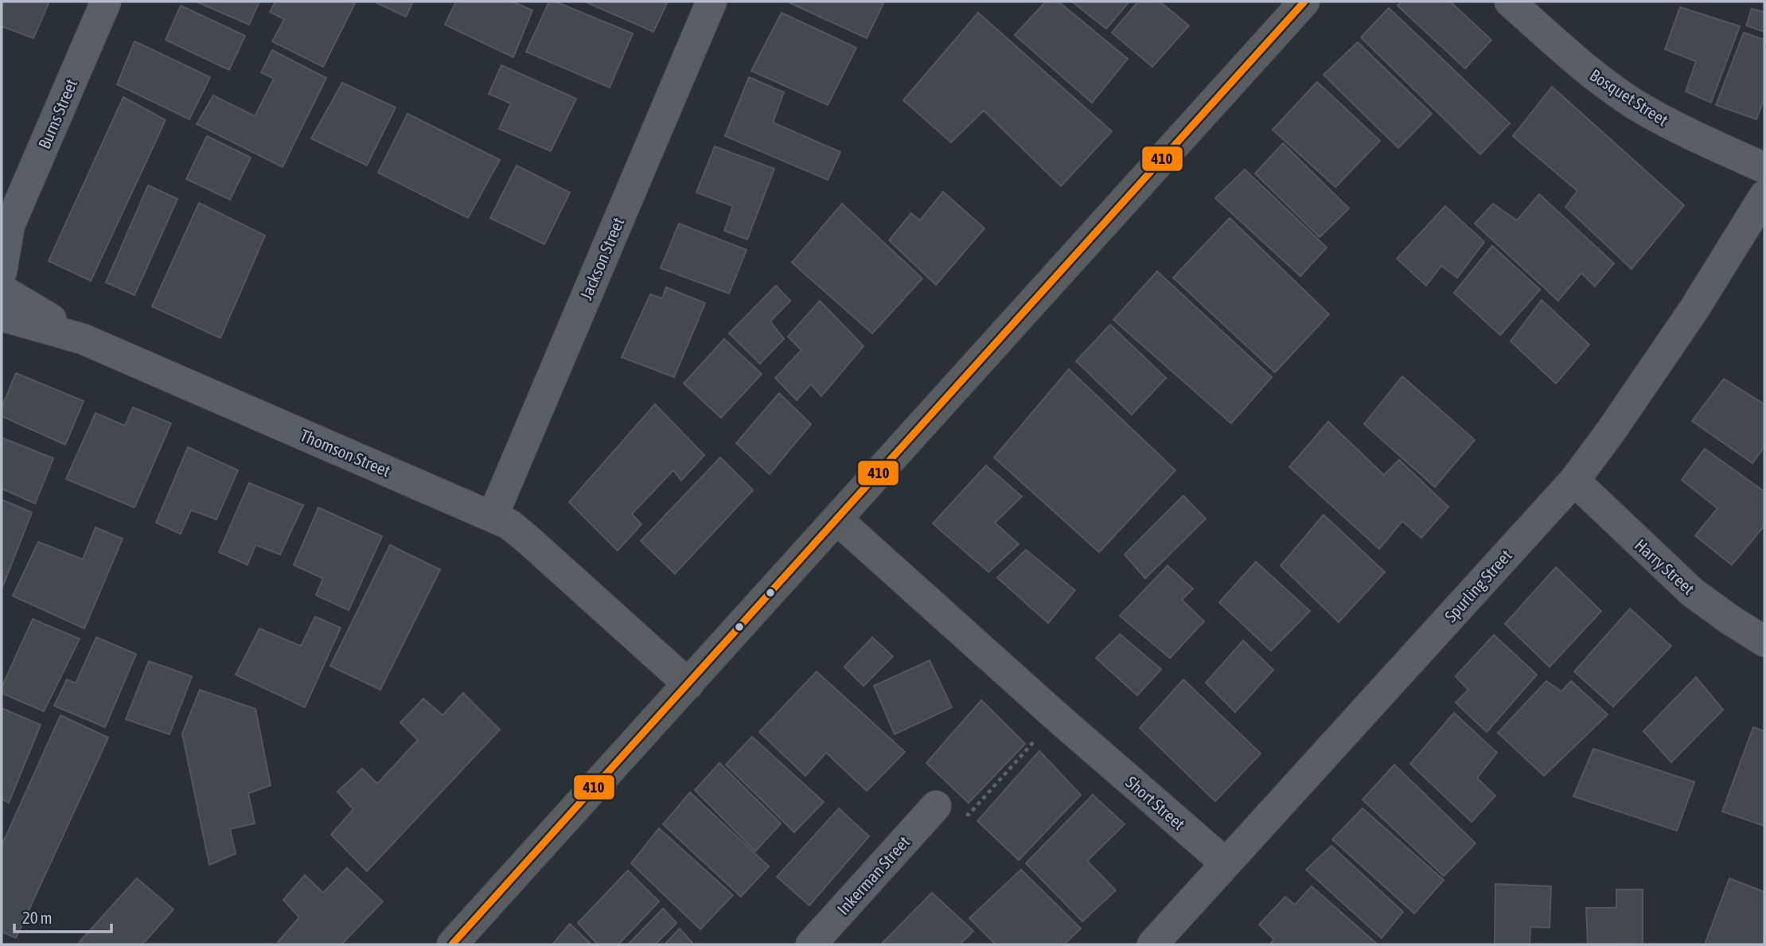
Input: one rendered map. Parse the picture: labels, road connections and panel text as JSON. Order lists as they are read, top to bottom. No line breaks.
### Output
{"streets":{"street":["Bosquet Street","Burns Street","Jackson Street","Thomson Street","Harry Street","Spurling Street","Short Street","Inkerman Street"]},"crossings":[["Jackson Street","Thomson Street"],["Harry Street","Spurling Street"],["Spurling Street","Short Street"]],"lines":["transit line 410"],"scale_bar":"20 m"}
